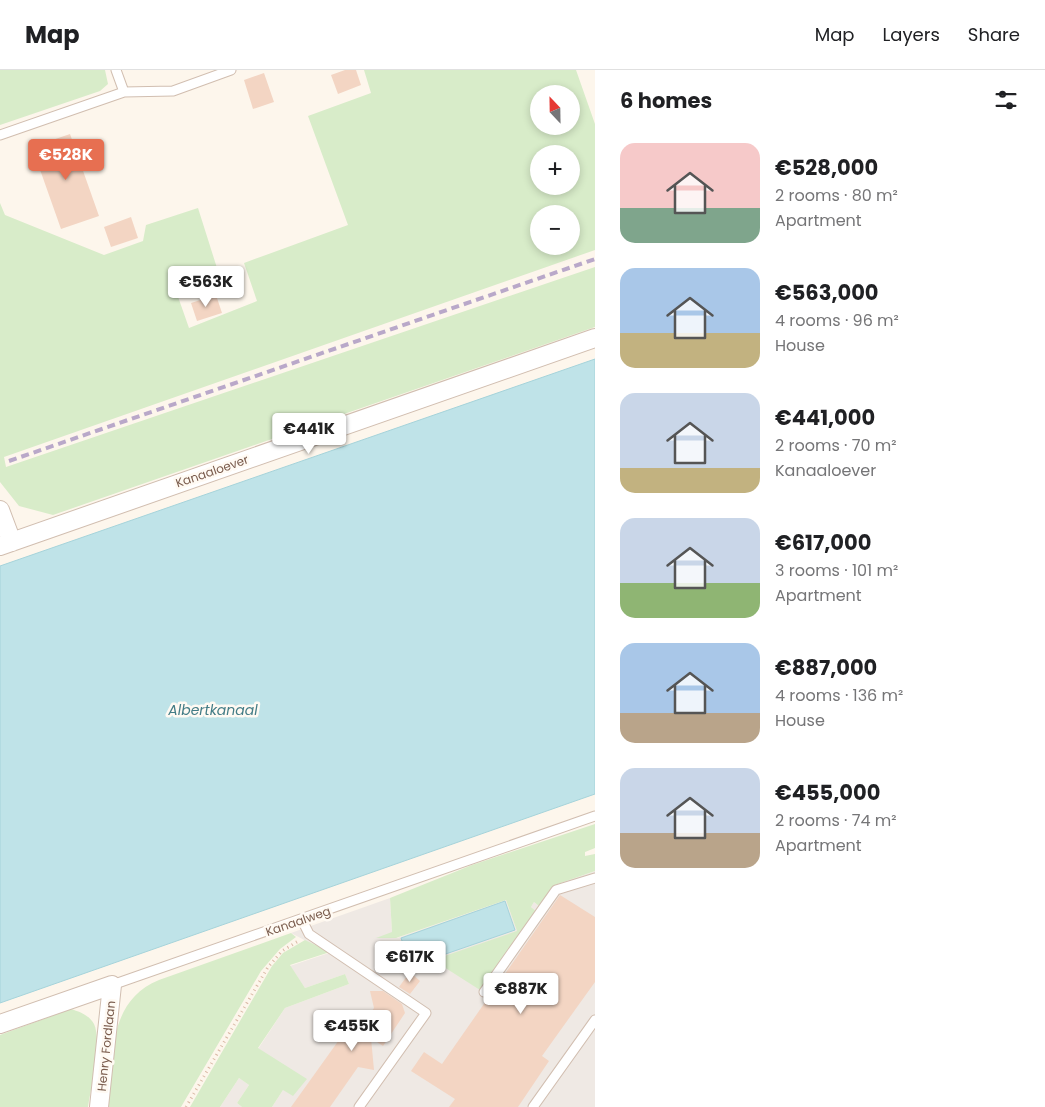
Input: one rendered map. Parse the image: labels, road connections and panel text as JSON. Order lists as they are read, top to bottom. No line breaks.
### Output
{"streets":{"street":["Kanaaloever","Kanaalweg","Henry Fordlaan"]},"crossings":[["Kanaalweg","Henry Fordlaan"]],"water":["Albertkanaal"],"north":"top","page":{"header":"Map","nav":["Map","Layers","Share"],"heading":"6 homes","map_buttons":["+","−"],"list":[{"name":"€528,000","note":"2 rooms · 80 m² · Apartment"},{"name":"€563,000","note":"4 rooms · 96 m² · House"},{"name":"€441,000","note":"2 rooms · 70 m² · Kanaaloever"},{"name":"€617,000","note":"3 rooms · 101 m² · Apartment"},{"name":"€887,000","note":"4 rooms · 136 m² · House"},{"name":"€455,000","note":"2 rooms · 74 m² · Apartment"}],"price":["€528K","€563K","€441K","€617K","€887K","€455K"]}}
